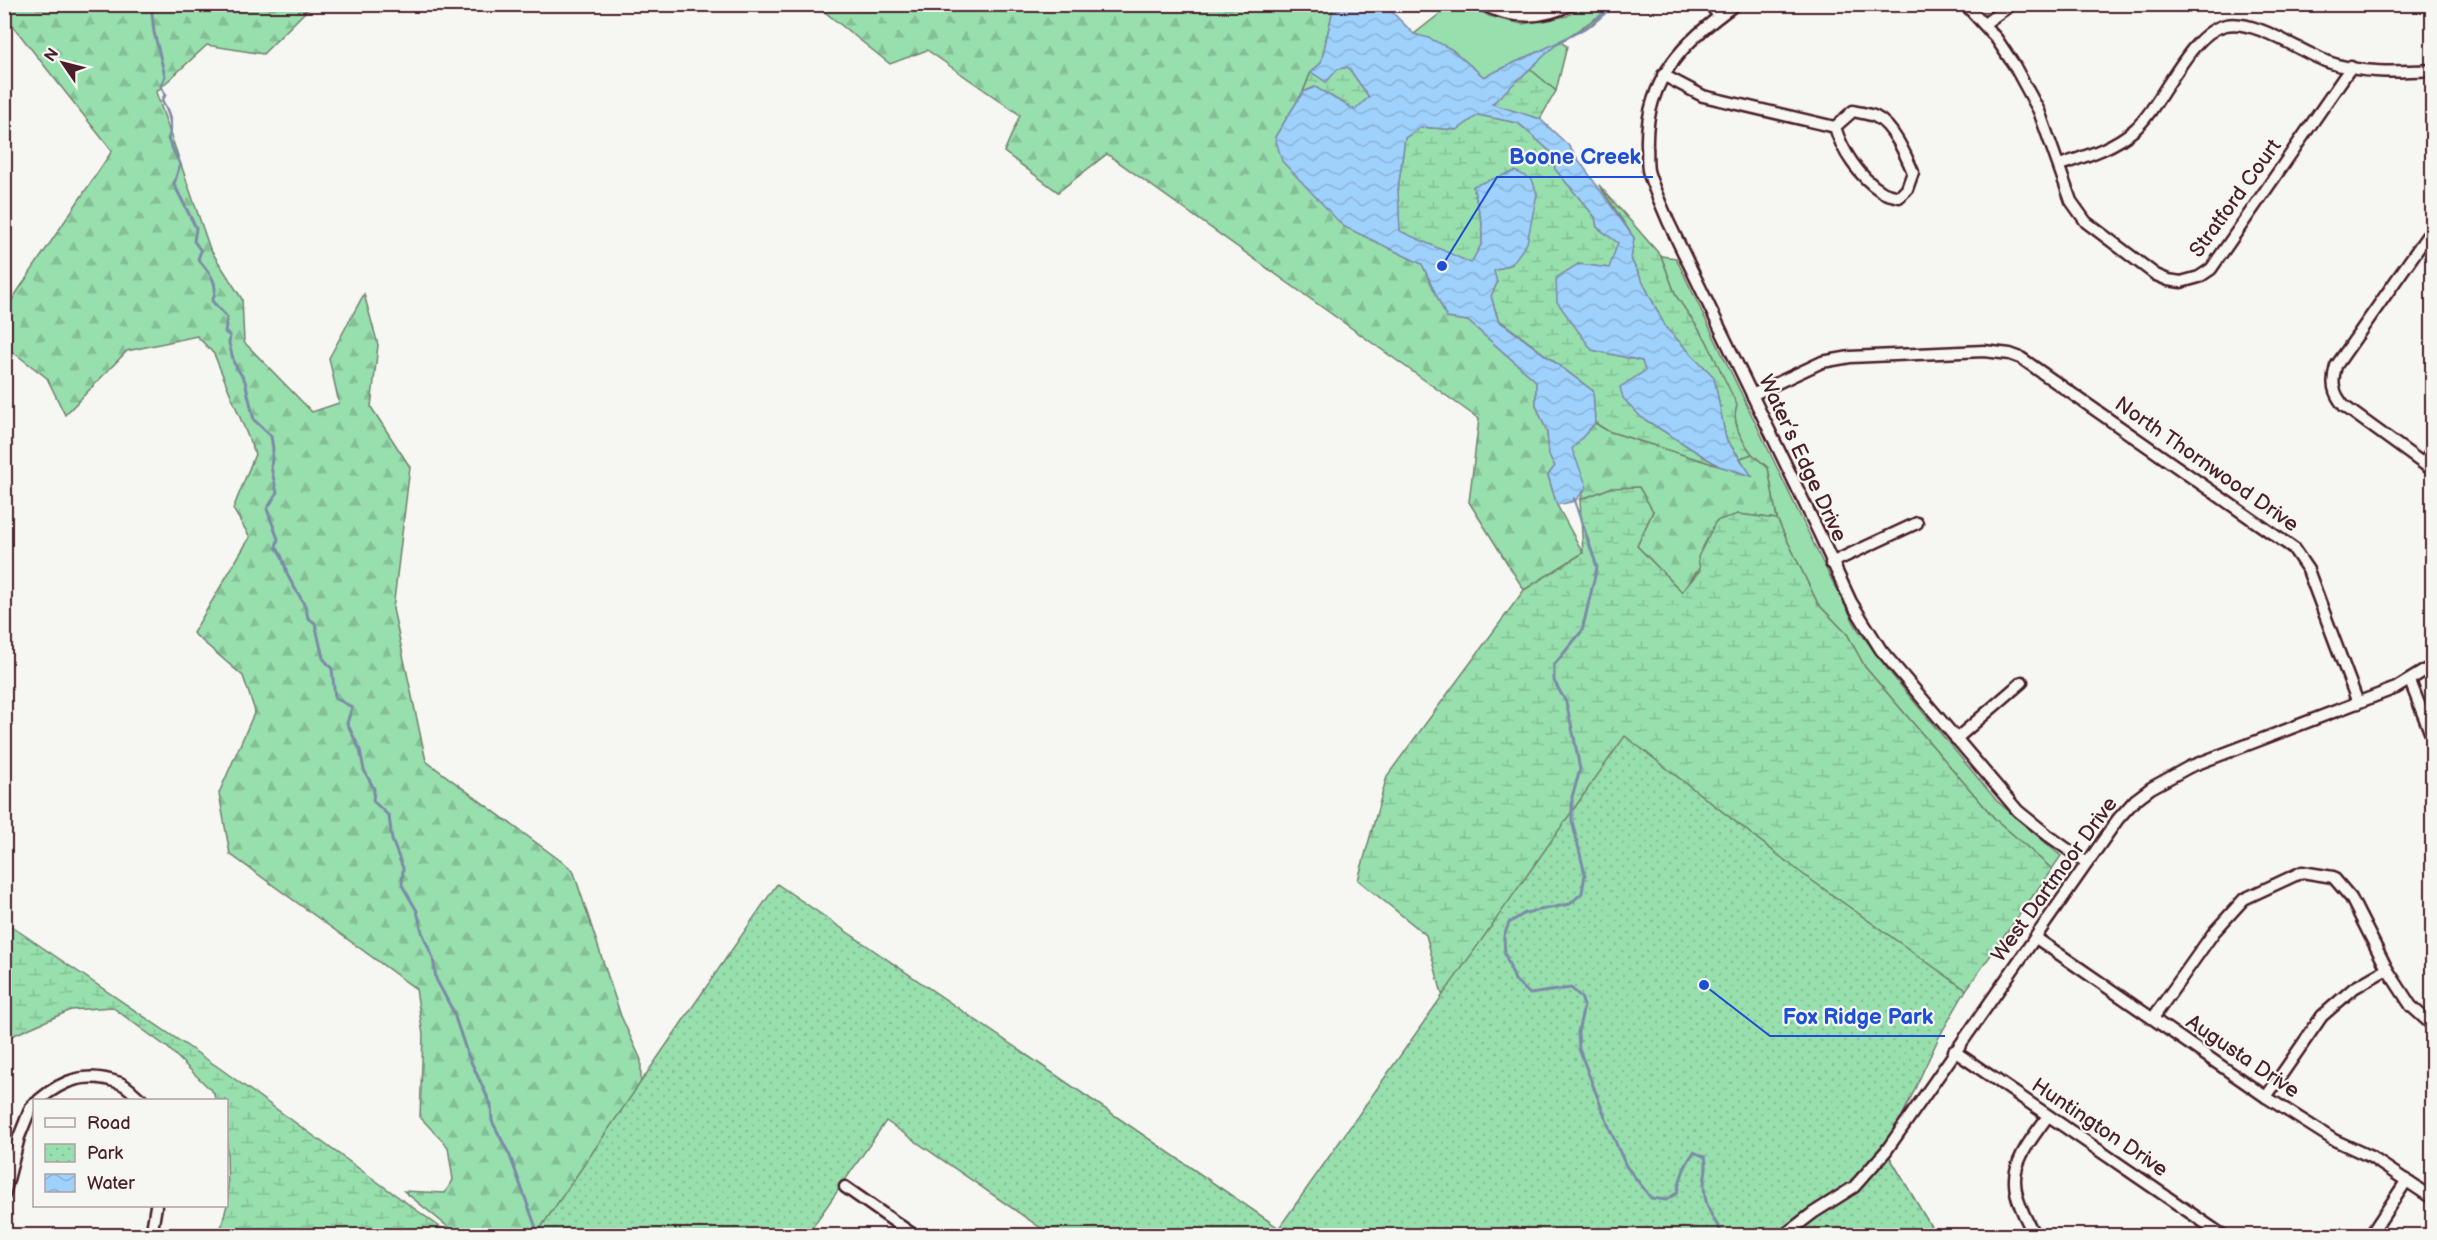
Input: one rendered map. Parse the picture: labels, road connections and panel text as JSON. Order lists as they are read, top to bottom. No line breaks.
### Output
{"streets":{"street":["Stratford Court","Water’s Edge Drive","North Thornwood Drive","West Dartmoor Drive","Augusta Drive","Huntington Drive"]},"crossings":[["Water’s Edge Drive","North Thornwood Drive"],["Water’s Edge Drive","West Dartmoor Drive"],["North Thornwood Drive","West Dartmoor Drive"],["West Dartmoor Drive","Augusta Drive"],["West Dartmoor Drive","Huntington Drive"]],"places":["Boone Creek","Fox Ridge Park"],"legend":["Road","Park","Water"],"north":"top left"}
